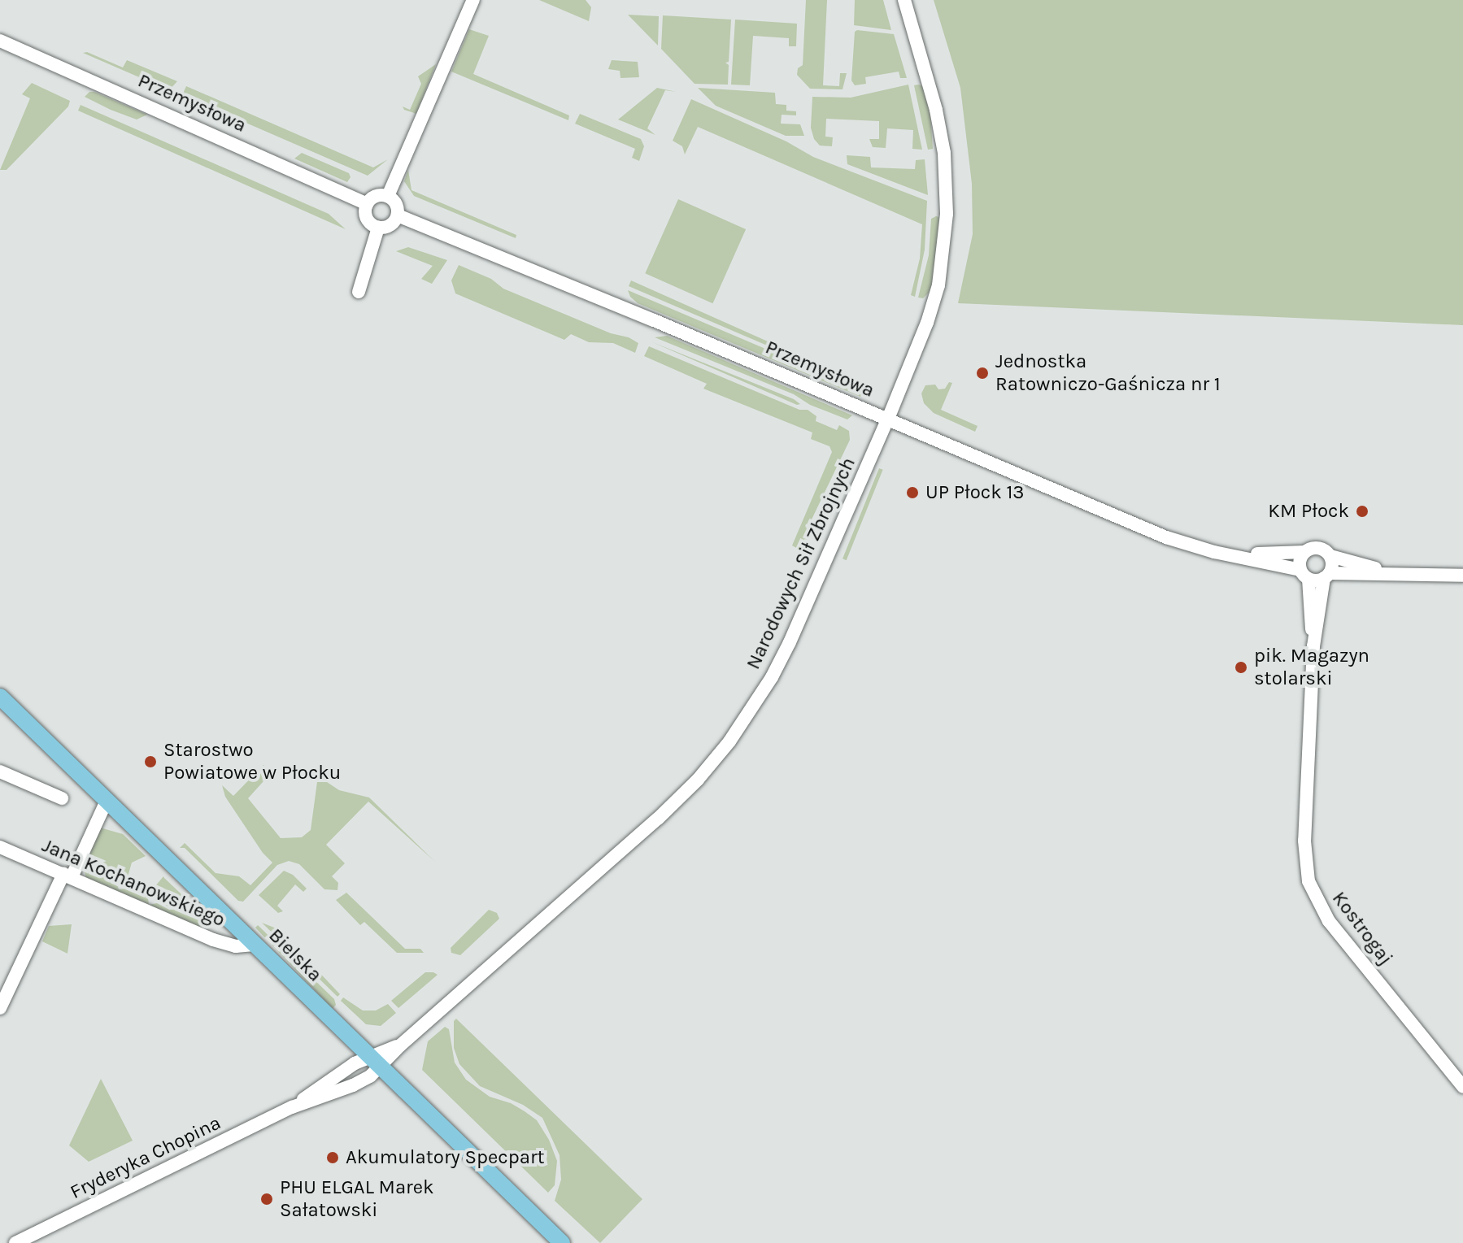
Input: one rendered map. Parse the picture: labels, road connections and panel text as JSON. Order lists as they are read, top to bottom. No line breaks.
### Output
{"streets":{"main road":["Bielska"],"street":["Przemysłowa","Narodowych Sił Zbrojnych","Jana Kochanowskiego","Kostrogaj","Fryderyka Chopina"]},"crossings":[["Przemysłowa","Narodowych Sił Zbrojnych"],["Przemysłowa","Kostrogaj"],["Narodowych Sił Zbrojnych","Bielska"],["Narodowych Sił Zbrojnych","Fryderyka Chopina"],["Jana Kochanowskiego","Bielska"],["Bielska","Fryderyka Chopina"]],"places":["Jednostka Ratowniczo-Gaśnicza nr 1","UP Płock 13","KM Płock","pik. Magazyn stolarski","Starostwo Powiatowe w Płocku","Akumulatory Specpart","PHU ELGAL Marek Sałatowski"]}
